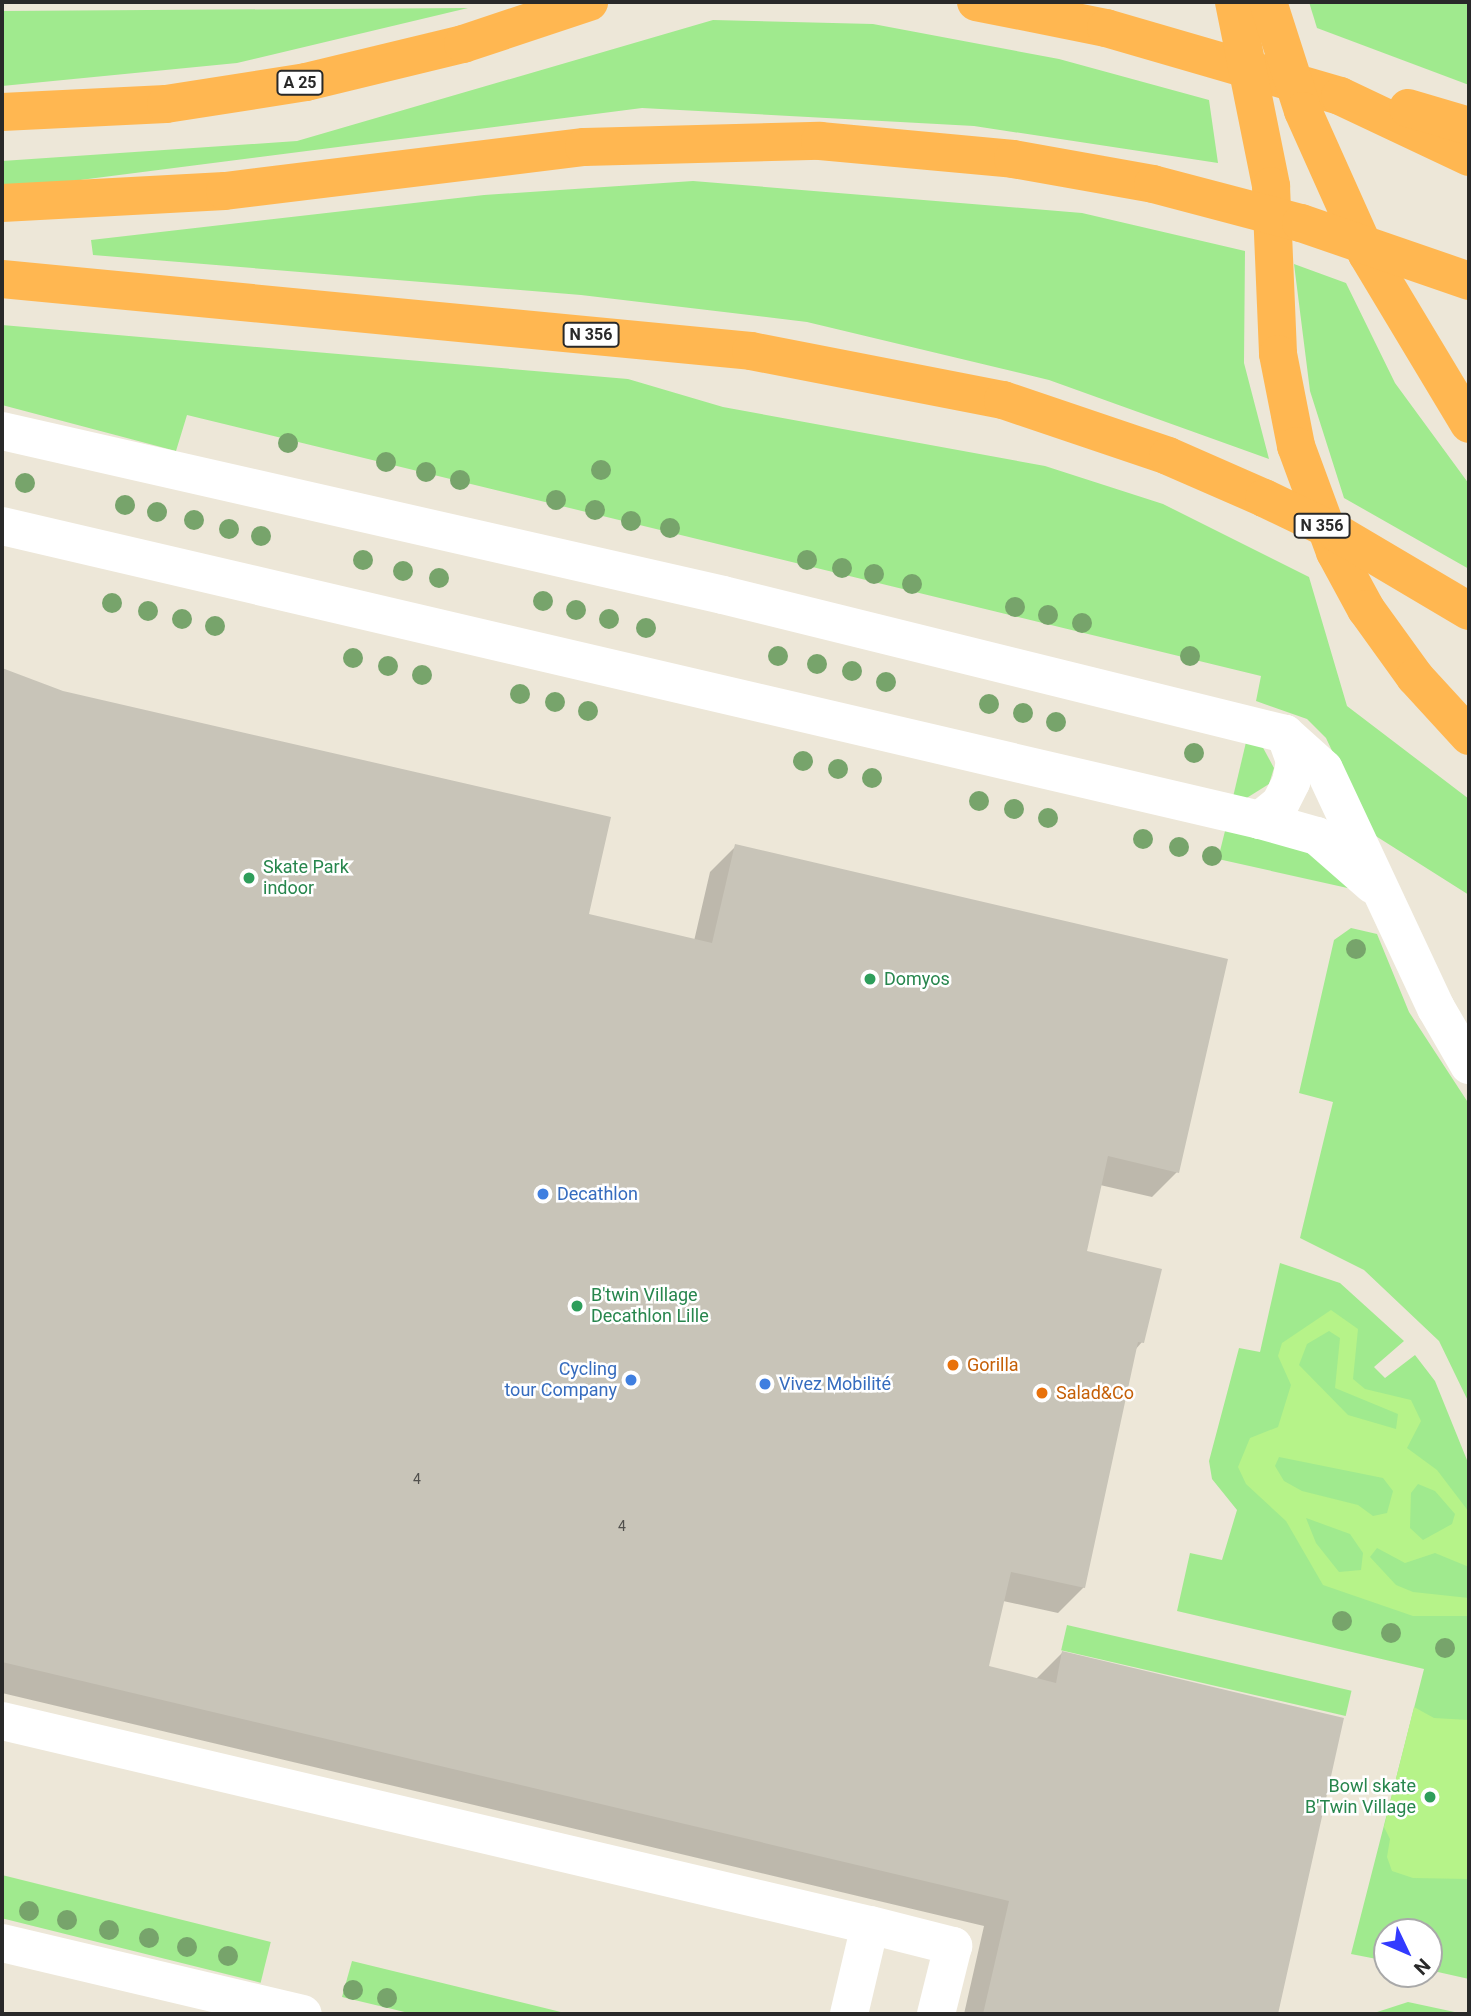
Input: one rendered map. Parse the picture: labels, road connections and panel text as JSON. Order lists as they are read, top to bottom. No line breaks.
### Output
{"streets":{"highway":["A 25","N 356"]},"places":["Skate Park indoor","Domyos","Decathlon","B'twin Village Decathlon Lille","Gorilla","Cycling tour Company","Vivez Mobilité","Salad&Co","Bowl skate B'Twin Village"],"house_numbers":["4","4"],"north":"bottom right"}
